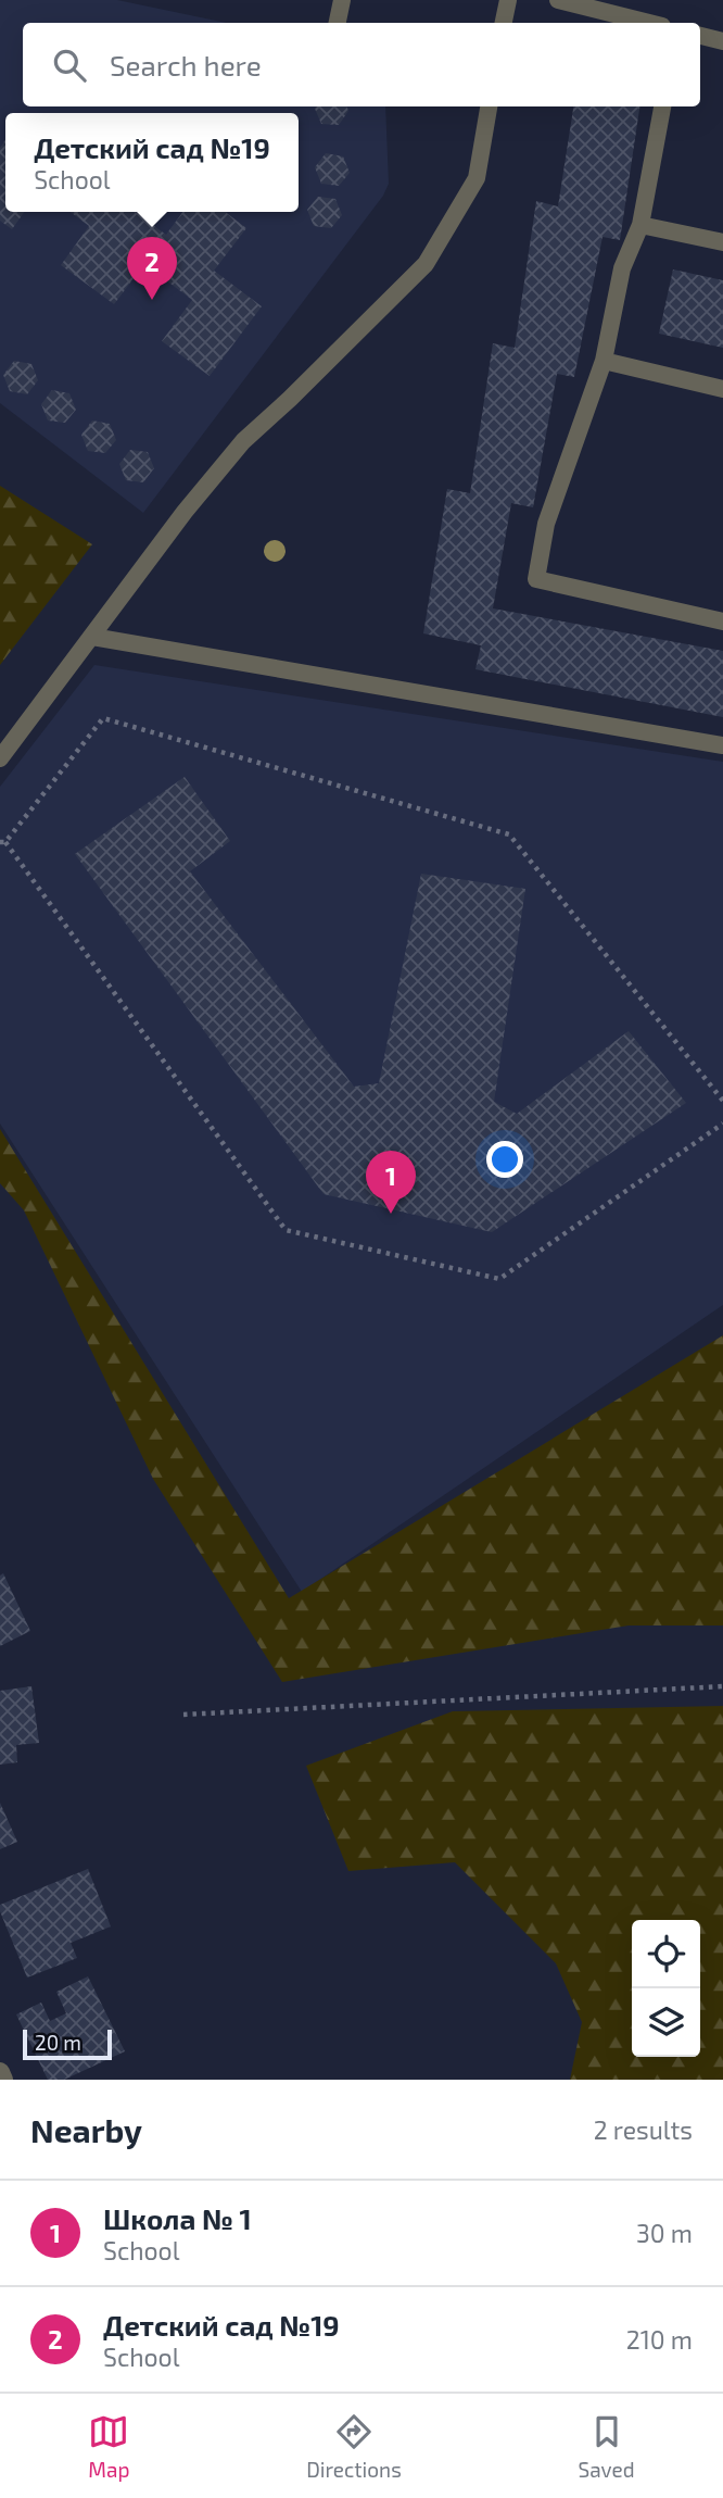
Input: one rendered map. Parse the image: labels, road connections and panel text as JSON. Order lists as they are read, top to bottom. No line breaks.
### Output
{"scale_bar":"20 m","page":{"search":"Search here","popup":["Детский сад №19","School"],"pins":["2","1"],"scale":"20 m","heading":["Nearby","2 results"],"list":[{"mark":"1","name":"Школа № 1","note":"School","value":"30 m"},{"mark":"2","name":"Детский сад №19","note":"School","value":"210 m"}],"nav":["Map","Directions","Saved"]}}
